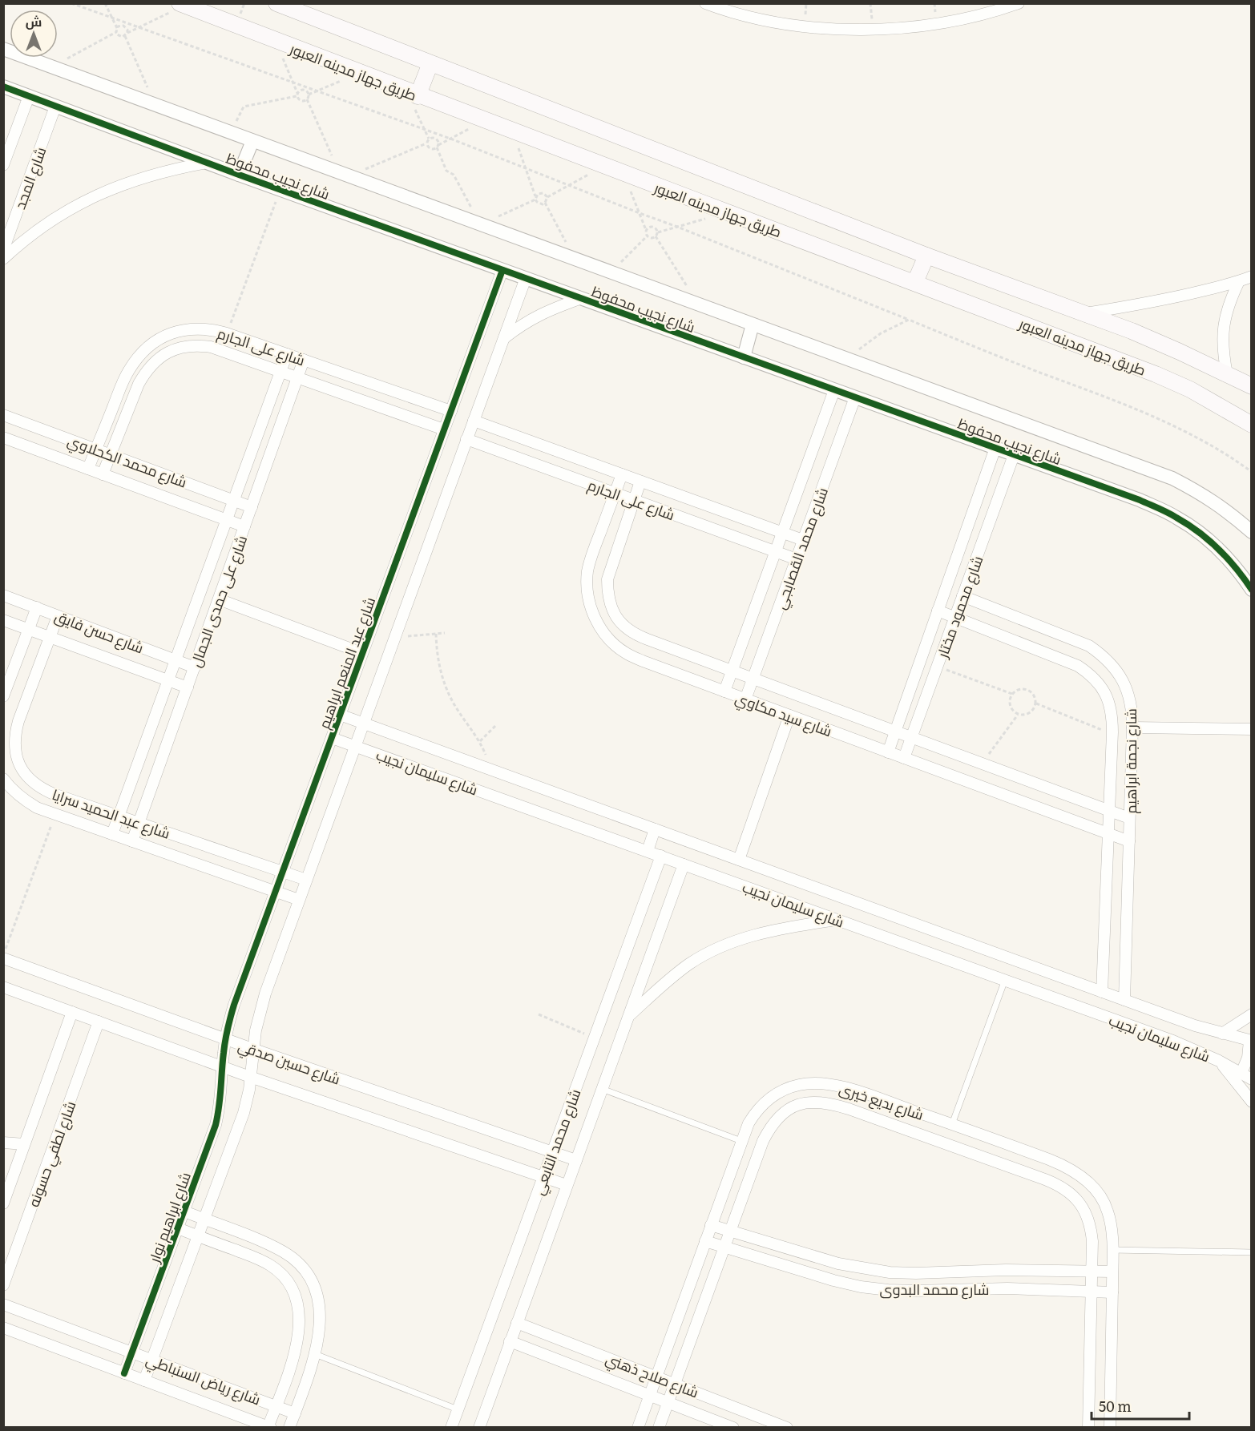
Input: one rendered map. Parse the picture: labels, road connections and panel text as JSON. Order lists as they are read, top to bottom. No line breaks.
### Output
{"streets":{"main road":["طريق جهاز مدينه العبور"],"street":["شارع نجيب محفوظ","شارع المجد","شارع على الجارم","شارع محمد الكحلاوي","شارع محمد القصابجي","شارع على حمدى الجمال","شارع محمود مختار","شارع حسن فايق","شارع عبد المنعم ابراهيم","شارع سيد مكاوي","شارع نجمة ابراهيم","شارع سليمان نجيب","شارع عبد الحميد سرايا","شارع حسين صدقي","شارع بديع خيرى","شارع محمد التابعي","شارع لطفي حسونه","شارع ابراهيم نوار","شارع محمد البدوى","شارع صلاح ذهني","شارع رياض السنباطي"]},"crossings":[["شارع نجيب محفوظ","شارع المجد"],["شارع نجيب محفوظ","شارع محمد القصابجي"],["شارع نجيب محفوظ","شارع محمود مختار"],["شارع نجيب محفوظ","شارع عبد المنعم ابراهيم"],["شارع على الجارم","شارع محمد الكحلاوي"],["شارع على الجارم","شارع محمد القصابجي"],["شارع على الجارم","شارع على حمدى الجمال"],["شارع على الجارم","شارع عبد المنعم ابراهيم"],["شارع على الجارم","شارع سيد مكاوي"],["شارع محمد الكحلاوي","شارع على حمدى الجمال"],["شارع محمد القصابجي","شارع سيد مكاوي"],["شارع على حمدى الجمال","شارع حسن فايق"],["شارع على حمدى الجمال","شارع عبد الحميد سرايا"],["شارع محمود مختار","شارع سيد مكاوي"],["شارع محمود مختار","شارع نجمة ابراهيم"],["شارع حسن فايق","شارع عبد الحميد سرايا"],["شارع عبد المنعم ابراهيم","شارع سليمان نجيب"],["شارع عبد المنعم ابراهيم","شارع عبد الحميد سرايا"],["شارع عبد المنعم ابراهيم","شارع حسين صدقي"],["شارع عبد المنعم ابراهيم","شارع ابراهيم نوار"],["شارع سيد مكاوي","شارع نجمة ابراهيم"],["شارع نجمة ابراهيم","شارع سليمان نجيب"],["شارع سليمان نجيب","شارع محمد التابعي"],["شارع حسين صدقي","شارع محمد التابعي"],["شارع حسين صدقي","شارع لطفي حسونه"],["شارع حسين صدقي","شارع ابراهيم نوار"],["شارع بديع خيرى","شارع محمد البدوى"],["شارع بديع خيرى","شارع صلاح ذهني"],["شارع محمد التابعي","شارع صلاح ذهني"],["شارع ابراهيم نوار","شارع رياض السنباطي"]],"scale_bar":"50 m","north":"top"}
